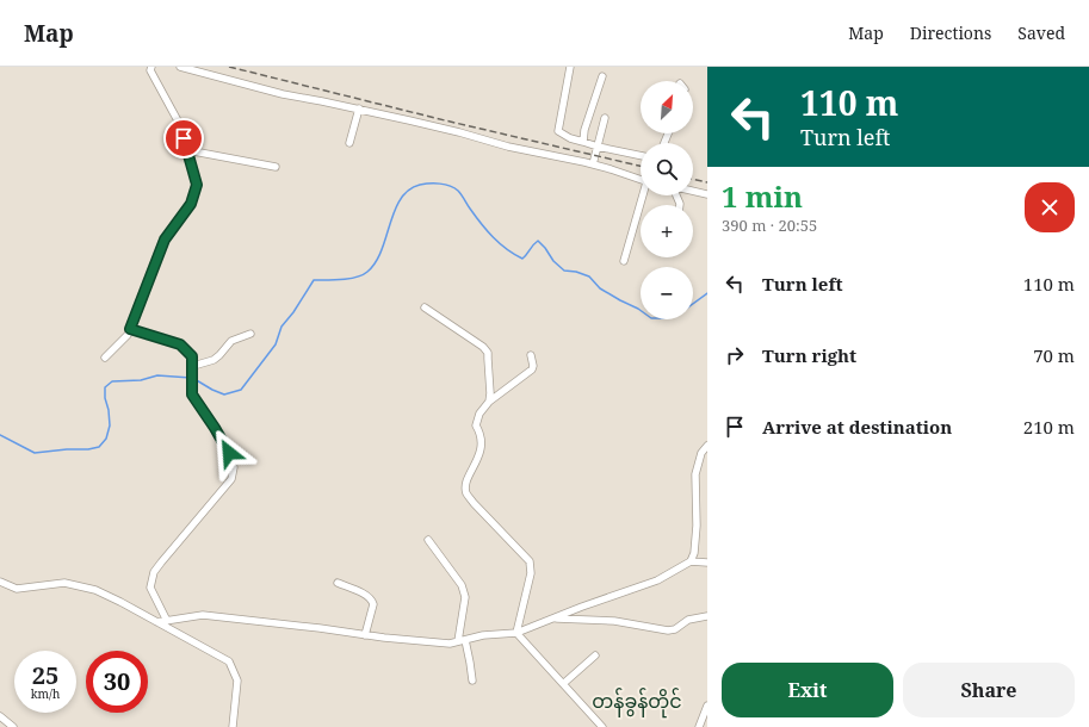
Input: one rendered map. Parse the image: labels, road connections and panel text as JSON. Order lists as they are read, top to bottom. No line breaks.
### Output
{"districts":["တန်ခွန်တိုင်"],"north":"top right","page":{"header":"Map","nav":["Map","Directions","Saved"],"turn":["110 m","Turn left"],"map_buttons":["+","−"],"heading":["1 min","390 m · 20:55"],"list":[{"name":"Turn left","value":"110 m"},{"name":"Turn right","value":"70 m"},{"name":"Arrive at destination","value":"210 m"}],"speed":"25 km/h","limit":"30","buttons":["Exit","Share"]}}
